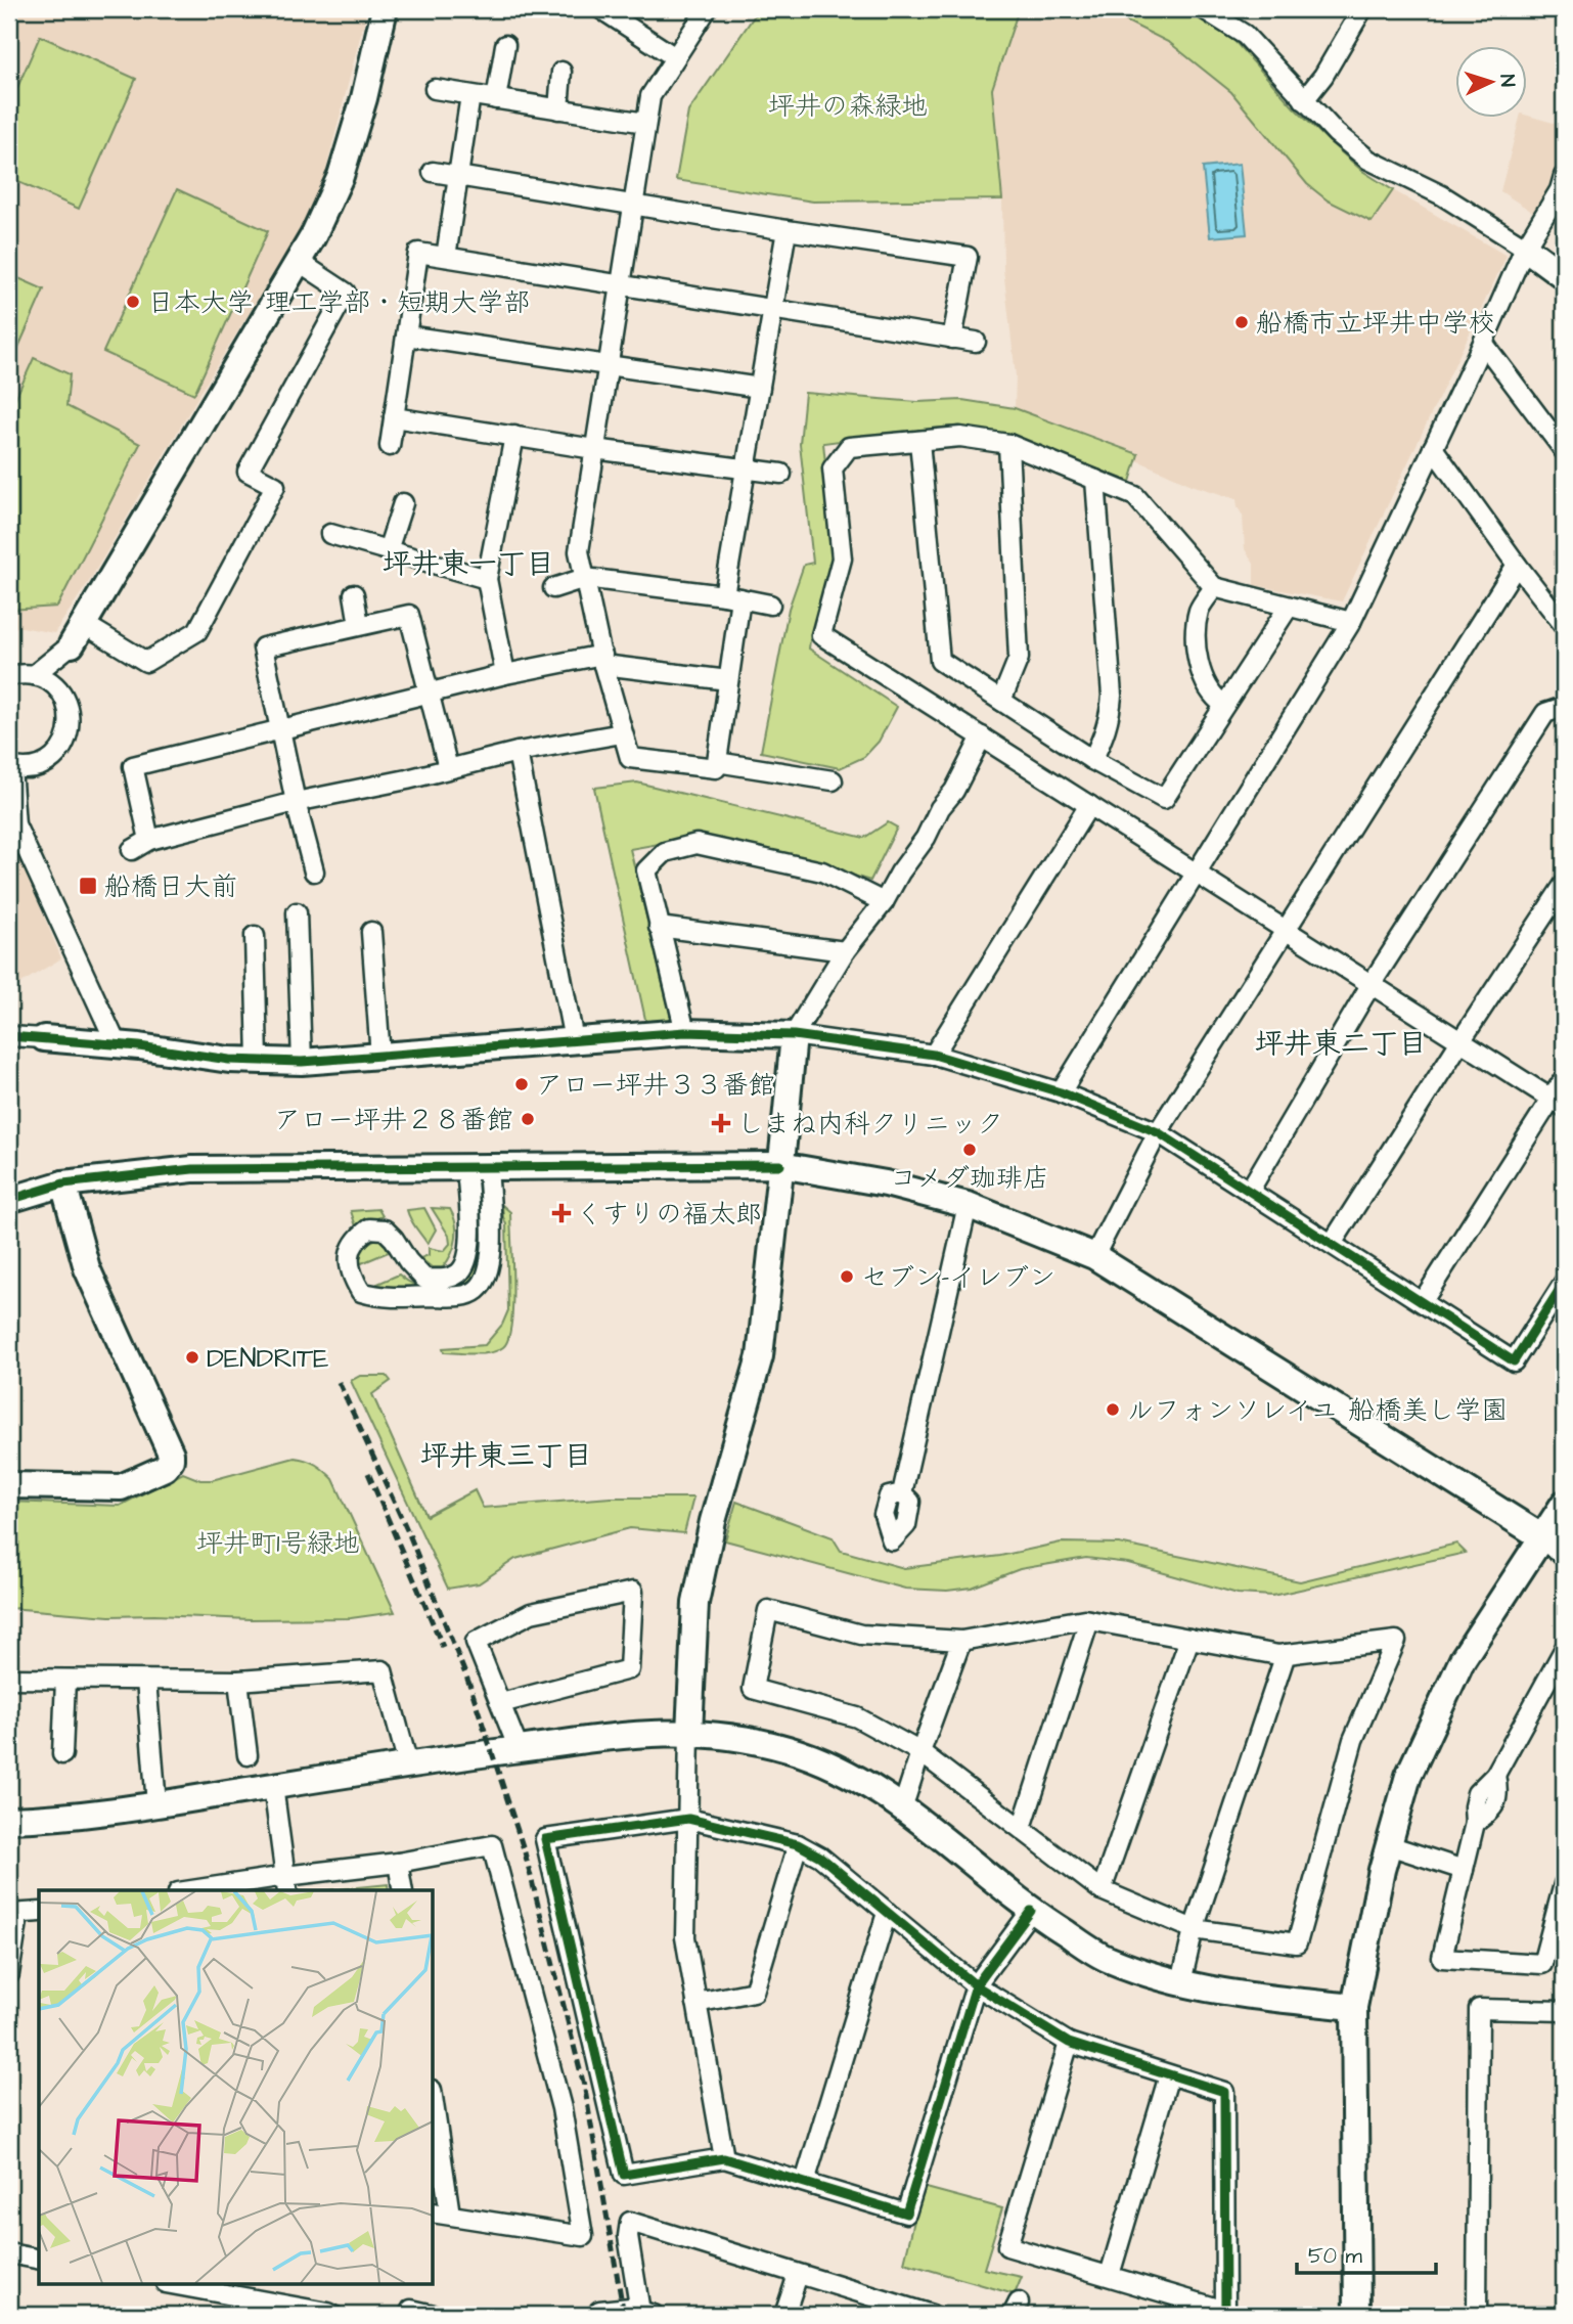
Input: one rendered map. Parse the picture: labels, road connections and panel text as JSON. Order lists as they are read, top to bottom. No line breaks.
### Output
{"districts":["坪井東一丁目","坪井東二丁目","坪井東三丁目"],"parks":["坪井の森緑地","坪井町1号緑地"],"places":{"other":["日本大学 理工学部・短期大学部","船橋市立坪井中学校","アロー坪井３３番館","アロー坪井２８番館","コメダ珈琲店","セブン-イレブン","DENDRITE","ルフォンソレイユ 船橋美し学園"],"transit":["船橋日大前"],"health":["しまね内科クリニック","くすりの福太郎"]},"scale_bar":"50 m","north":"right"}
